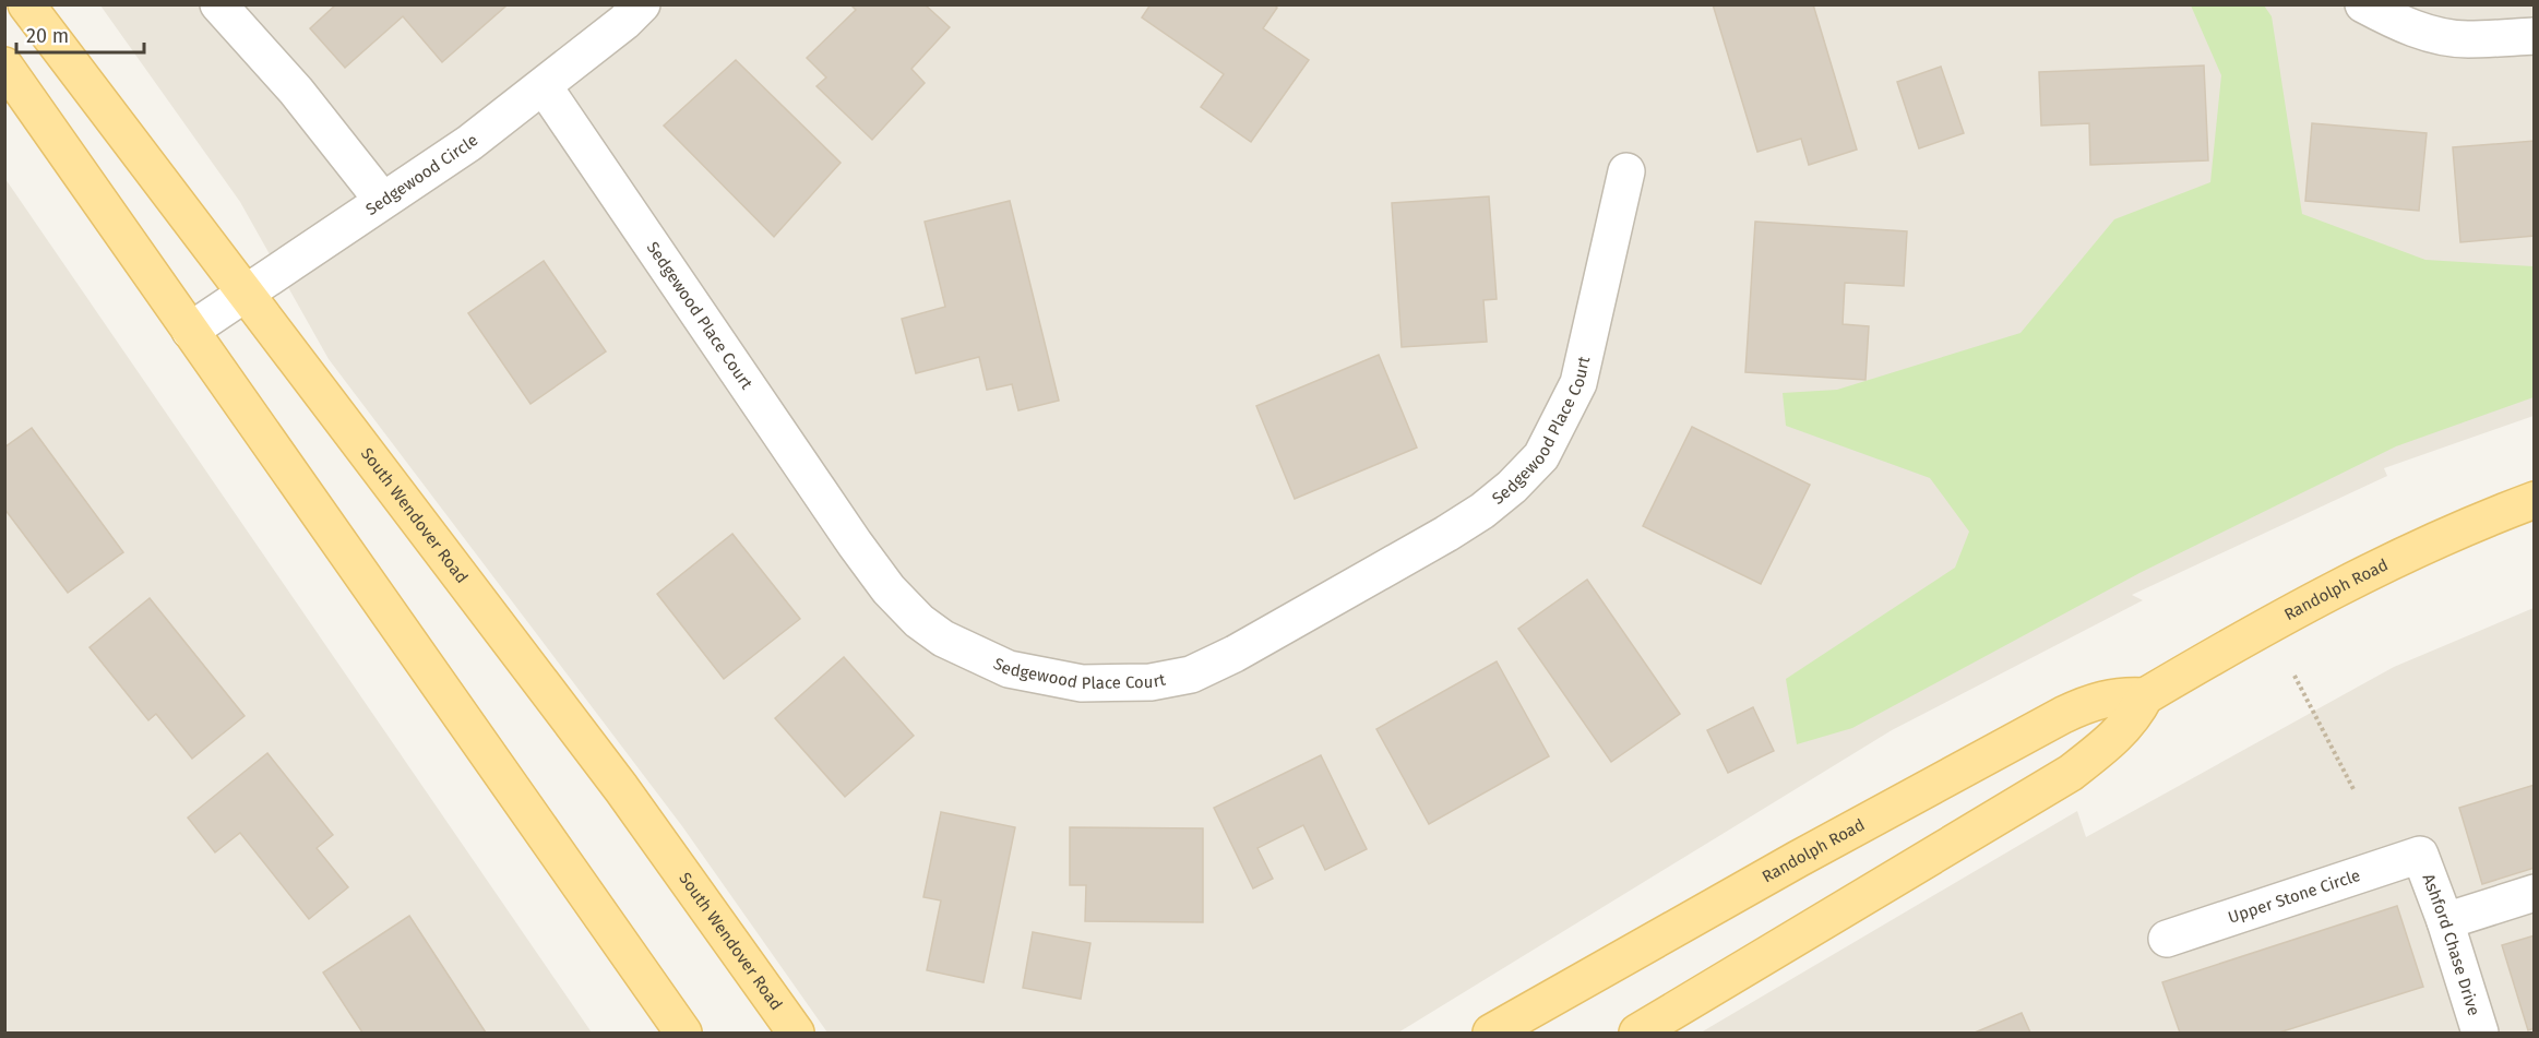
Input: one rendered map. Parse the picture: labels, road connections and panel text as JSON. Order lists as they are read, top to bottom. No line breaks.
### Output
{"streets":{"main road":["South Wendover Road","Randolph Road"],"street":["Sedgewood Circle","Sedgewood Place Court","Upper Stone Circle","Ashford Chase Drive"]},"crossings":[["Sedgewood Circle","Sedgewood Place Court"],["Sedgewood Circle","South Wendover Road"],["Upper Stone Circle","Ashford Chase Drive"]],"scale_bar":"20 m"}
